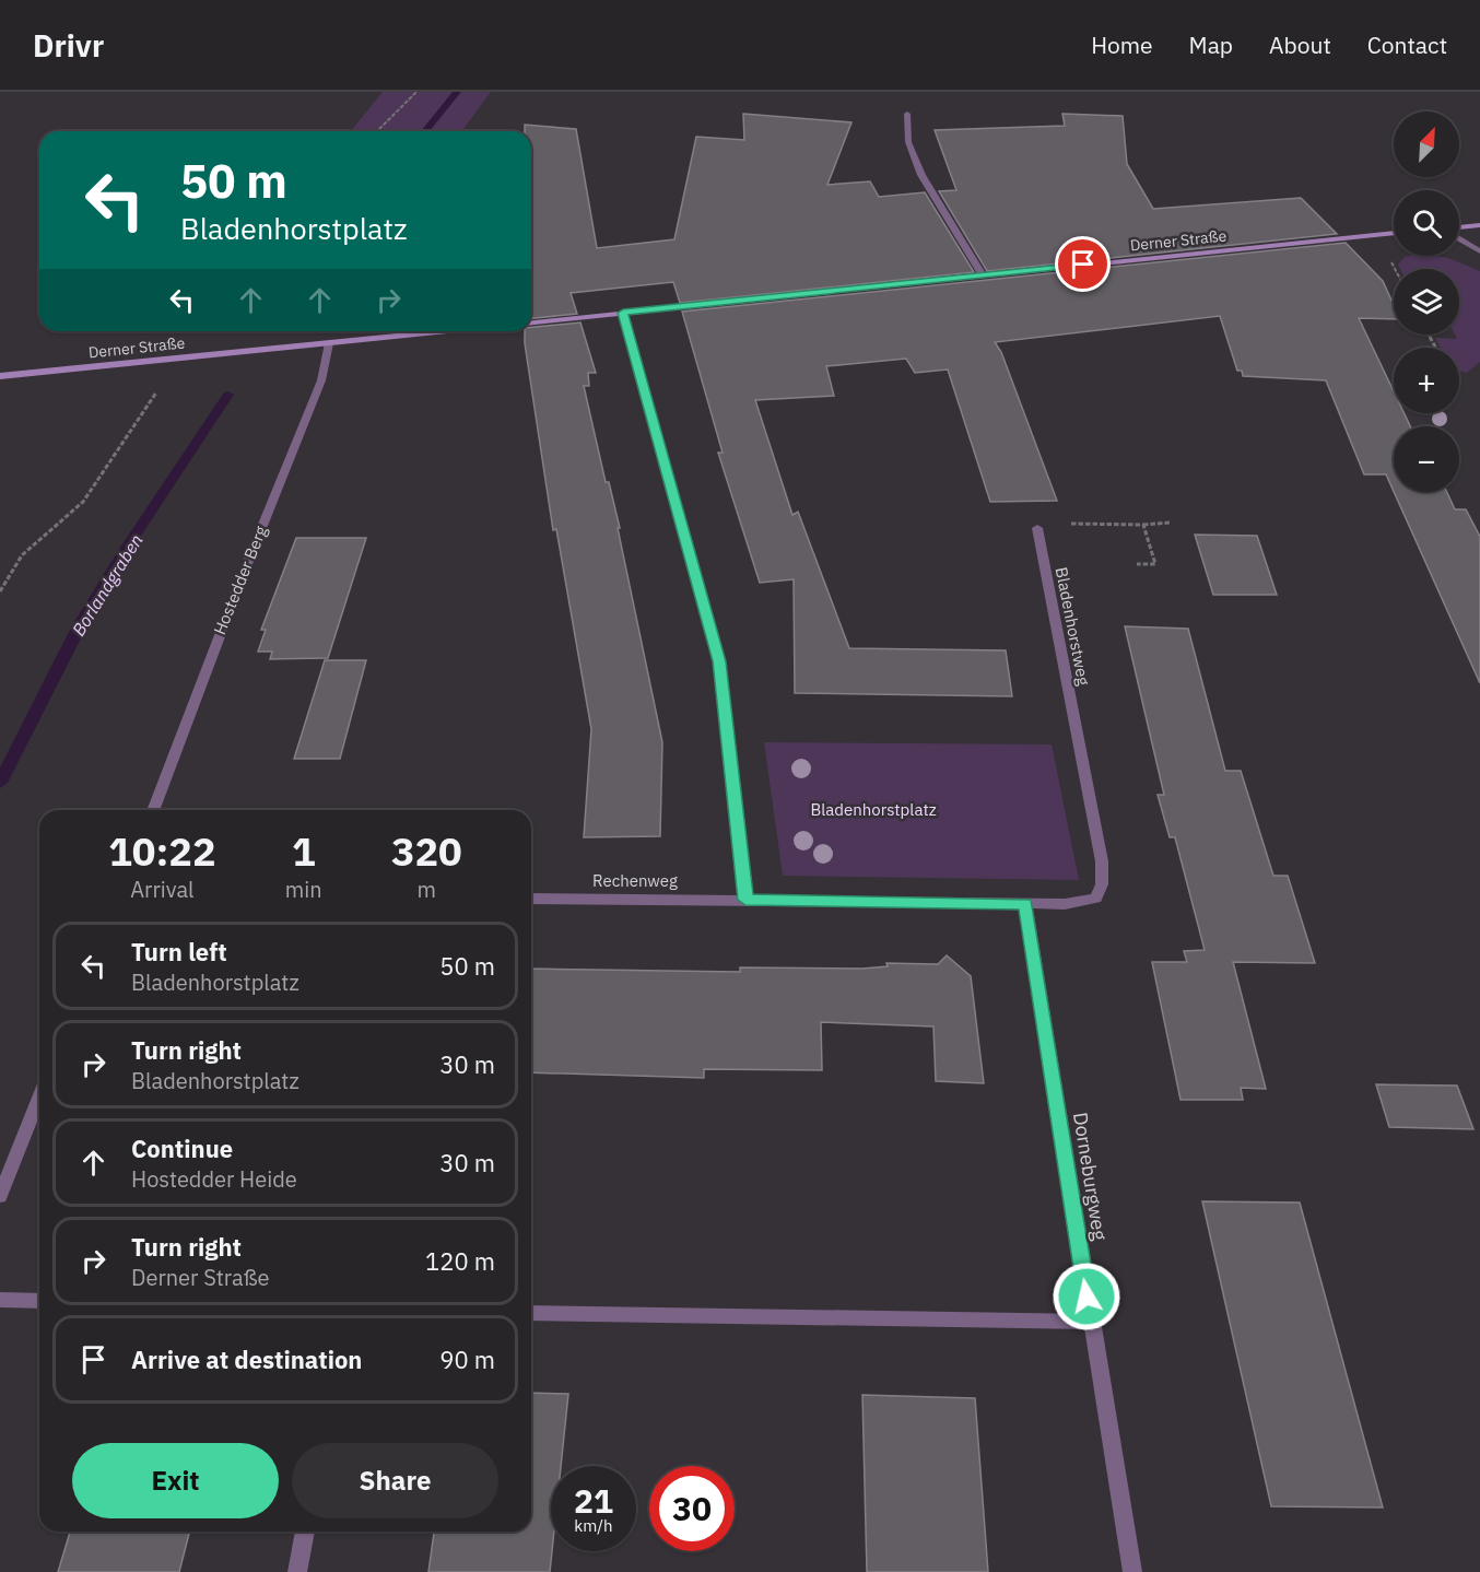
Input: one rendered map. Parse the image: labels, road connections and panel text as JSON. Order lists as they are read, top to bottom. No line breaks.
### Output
{"streets":{"main road":["Derner Straße"],"street":["Hostedder Berg","Bladenhorstweg","Rechenweg","Dorneburgweg"]},"crossings":[["Derner Straße","Hostedder Berg"],["Bladenhorstweg","Dorneburgweg"]],"water":["Borlandgraben"],"parks":["Bladenhorstplatz"],"north":"top right","page":{"header":"Drivr","nav":["Home","Map","About","Contact"],"map_buttons":["+","−"],"turn":["50 m","Bladenhorstplatz"],"eta":["10:22","Arrival","1","min","320","m"],"list":[{"name":"Turn left","note":"Bladenhorstplatz","value":"50 m"},{"name":"Turn right","note":"Bladenhorstplatz","value":"30 m"},{"name":"Continue","note":"Hostedder Heide","value":"30 m"},{"name":"Turn right","note":"Derner Straße","value":"120 m"},{"name":"Arrive at destination","value":"90 m"}],"buttons":["Exit","Share"],"speed":"21 km/h","limit":"30"}}
